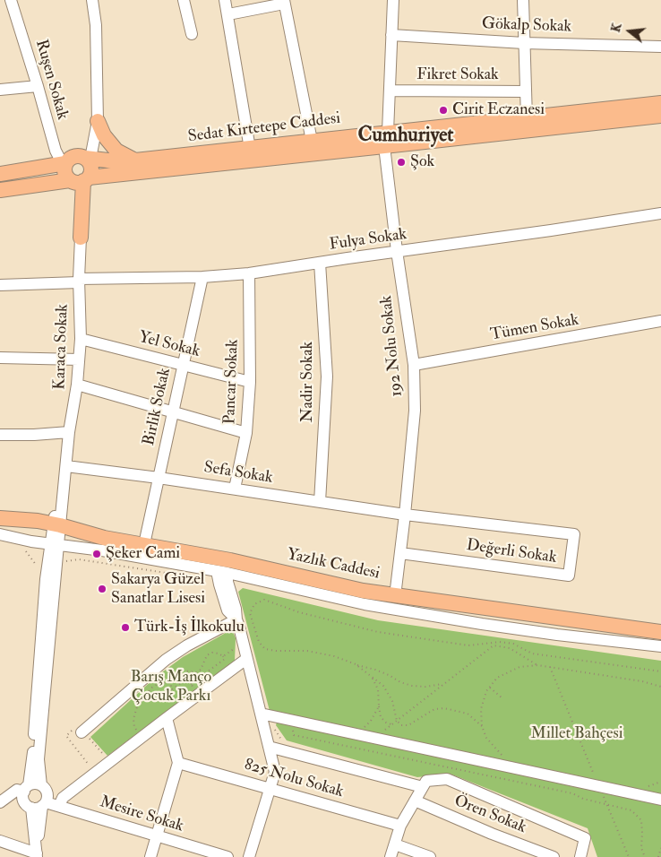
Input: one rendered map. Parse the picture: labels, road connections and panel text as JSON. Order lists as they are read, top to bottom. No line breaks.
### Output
{"streets":{"main road":["Sedat Kirtetepe Caddesi","Yazlık Caddesi"],"street":["Gökalp Sokak","Fikret Sokak","Ruşen Sokak","Fulya Sokak","Tümen Sokak","Yel Sokak","192 Nolu Sokak","Karaca Sokak","Pancar Sokak","Nadir Sokak","Birlik Sokak","Sefa Sokak","Değerli Sokak","825 Nolu Sokak","Mesire Sokak","Ören Sokak"]},"crossings":[["Ruşen Sokak","Sedat Kirtetepe Caddesi"],["Sedat Kirtetepe Caddesi","192 Nolu Sokak"],["Fulya Sokak","192 Nolu Sokak"],["Fulya Sokak","Karaca Sokak"],["Fulya Sokak","Pancar Sokak"],["Fulya Sokak","Nadir Sokak"],["Fulya Sokak","Birlik Sokak"],["Tümen Sokak","192 Nolu Sokak"],["Yel Sokak","Karaca Sokak"],["Yel Sokak","Pancar Sokak"],["Yel Sokak","Birlik Sokak"],["192 Nolu Sokak","Sefa Sokak"],["192 Nolu Sokak","Değerli Sokak"],["192 Nolu Sokak","Yazlık Caddesi"],["Karaca Sokak","Sefa Sokak"],["Karaca Sokak","Yazlık Caddesi"],["Pancar Sokak","Sefa Sokak"],["Nadir Sokak","Sefa Sokak"],["Birlik Sokak","Sefa Sokak"],["Birlik Sokak","Yazlık Caddesi"],["Sefa Sokak","Değerli Sokak"]],"districts":["Cumhuriyet"],"parks":["Barış Manço Çocuk Parkı","Millet Bahçesi"],"places":["Cirit Eczanesi","Şok","Şeker Cami","Sakarya Güzel Sanatlar Lisesi","Türk-İş İlkokulu"],"north":"left"}
